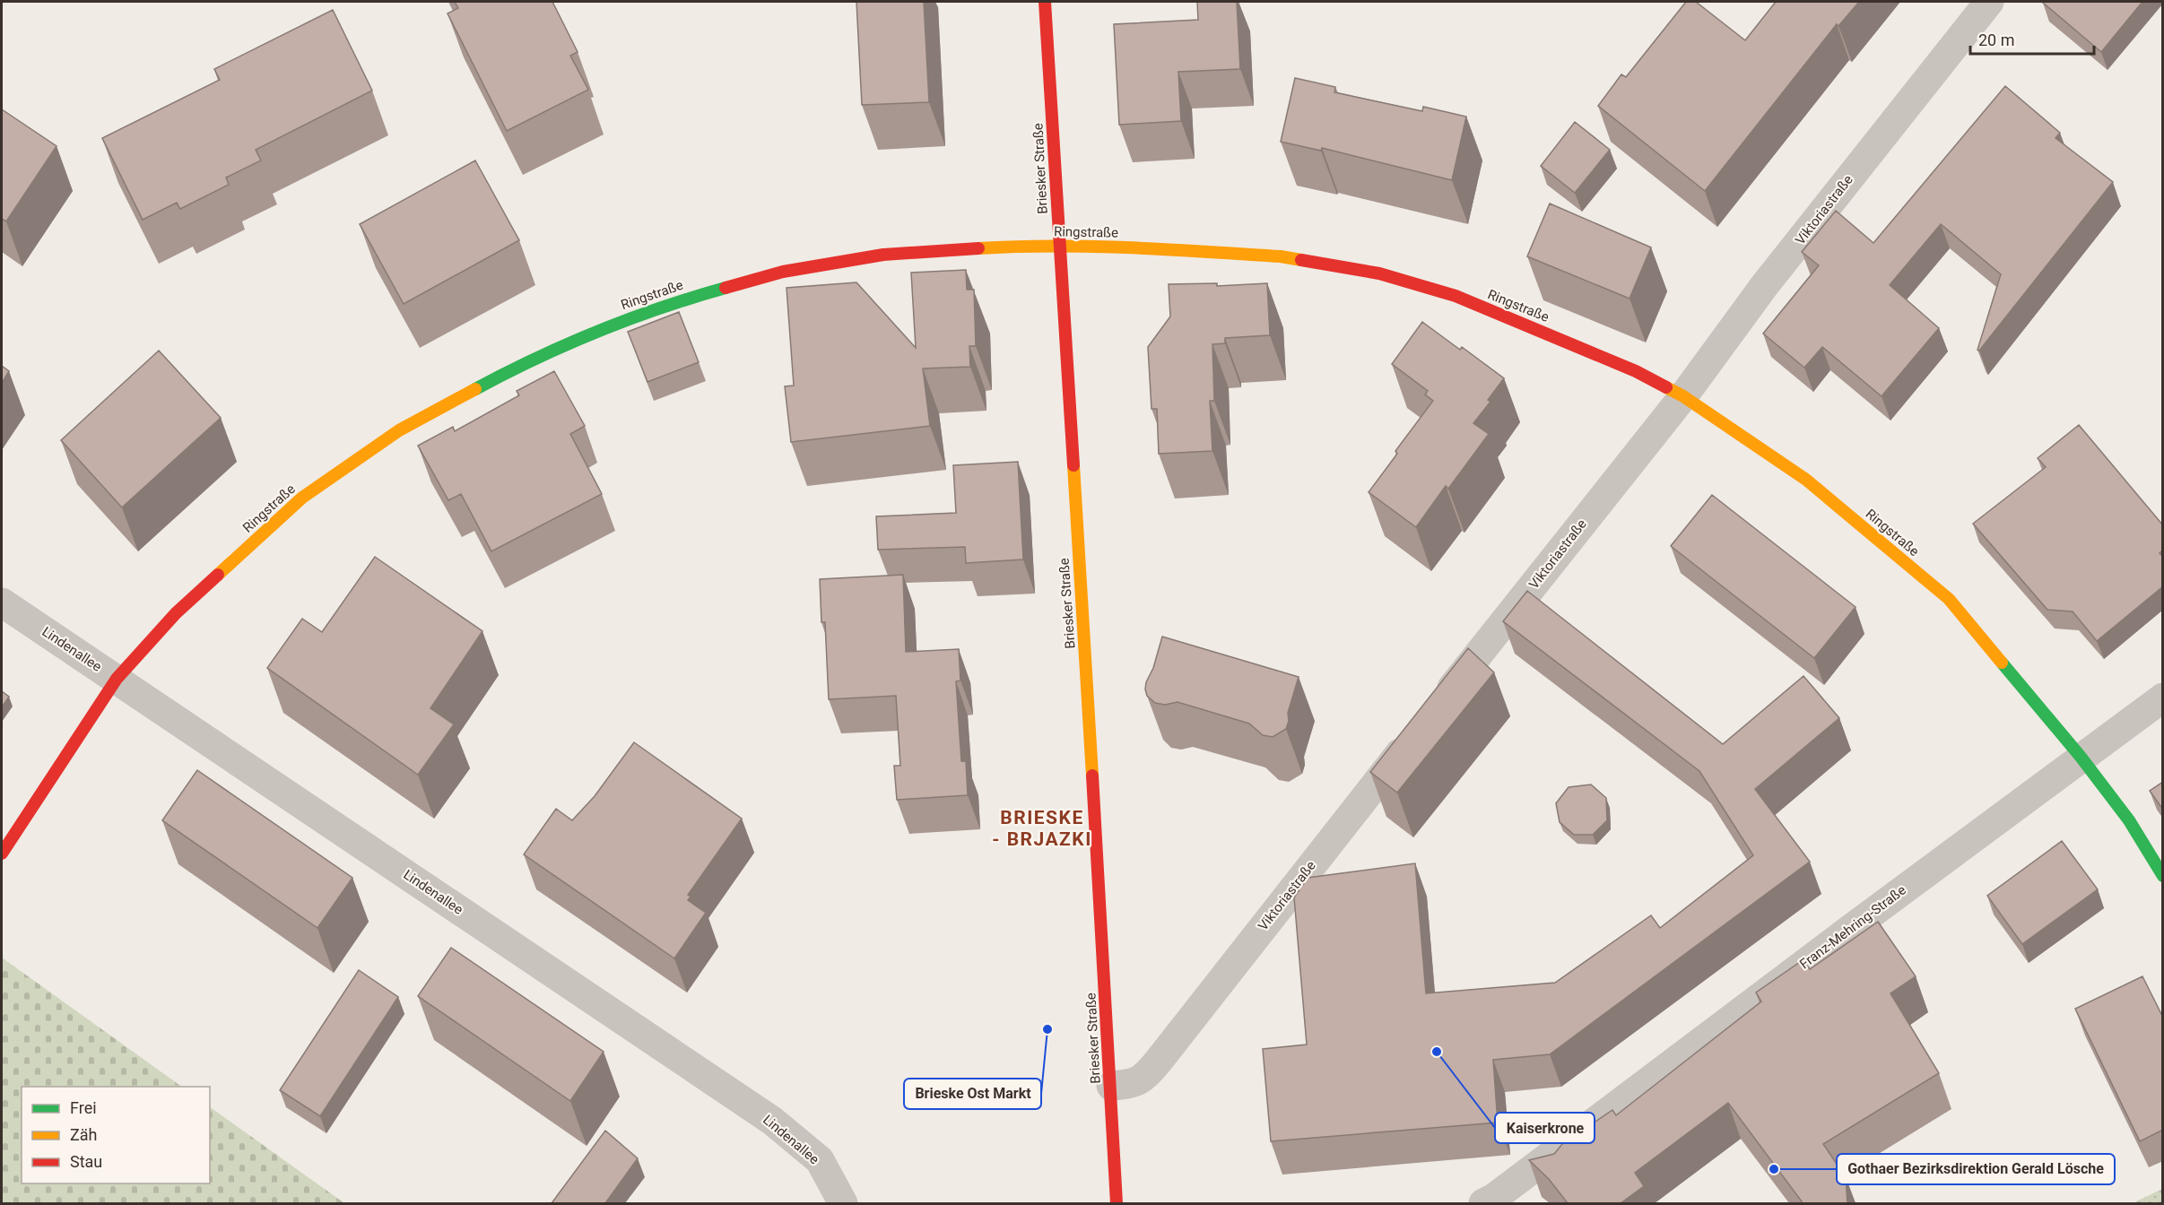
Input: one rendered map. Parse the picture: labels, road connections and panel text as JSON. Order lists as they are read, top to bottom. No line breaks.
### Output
{"streets":{"street":["Briesker Straße","Viktoriastraße","Ringstraße","Lindenallee","Franz-Mehring-Straße"]},"crossings":[["Briesker Straße","Viktoriastraße"],["Briesker Straße","Ringstraße"],["Viktoriastraße","Ringstraße"],["Ringstraße","Lindenallee"],["Ringstraße","Franz-Mehring-Straße"]],"districts":["BRIESKE - BRJAZKI"],"places":["Brieske Ost Markt","Kaiserkrone","Gothaer Bezirksdirektion Gerald Lösche"],"legend":["Frei","Zäh","Stau"],"scale_bar":"20 m"}
